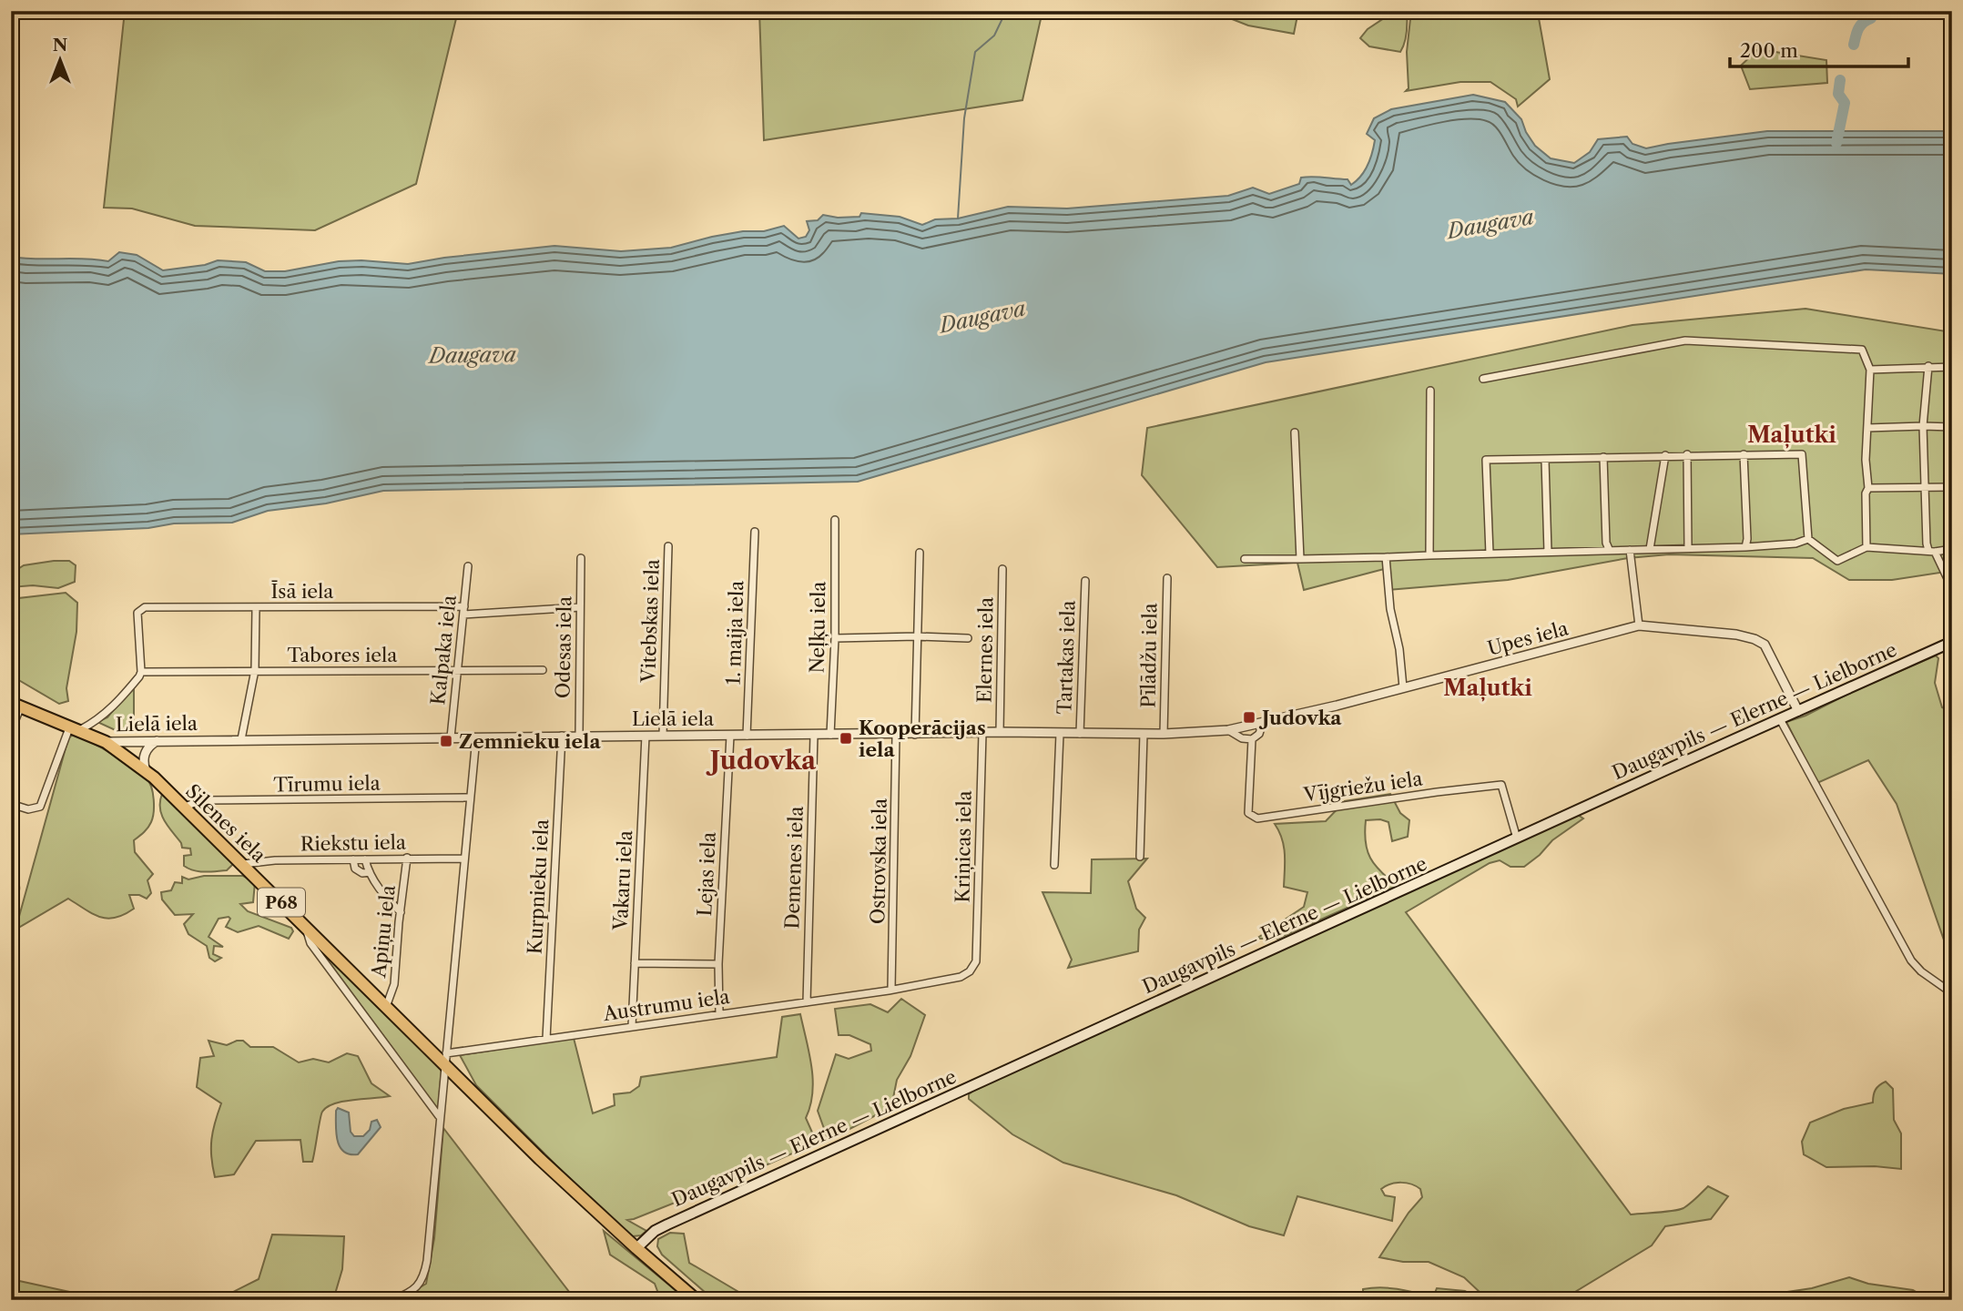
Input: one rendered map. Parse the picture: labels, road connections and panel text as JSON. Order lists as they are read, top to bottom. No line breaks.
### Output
{"streets":{"main road":["Daugavpils — Elerne — Lielborne","Lielā iela","Silenes iela","P68"],"street":["Īsā iela","Vitebskas iela","Neļķu iela","1. maija iela","Upes iela","Odesas iela","Kalpaka iela","Elernes iela","Tabores iela","Pīlādžu iela","Tartakas iela","Tīrumu iela","Vījgriežu iela","Riekstu iela","Kriņicas iela","Ostrovska iela","Demenes iela","Lejas iela","Vakaru iela","Kurpnieku iela","Apiņu iela","Austrumu iela"]},"crossings":[["Īsā iela","Kalpaka iela"],["Īsā iela","Tabores iela"],["Vitebskas iela","Lielā iela"],["Neļķu iela","Lielā iela"],["1. maija iela","Lielā iela"],["Upes iela","Daugavpils — Elerne — Lielborne"],["Upes iela","Lielā iela"],["Odesas iela","Lielā iela"],["Kalpaka iela","Tabores iela"],["Kalpaka iela","Lielā iela"],["Elernes iela","Lielā iela"],["Pīlādžu iela","Lielā iela"],["Tartakas iela","Lielā iela"],["Daugavpils — Elerne — Lielborne","Vījgriežu iela"],["Daugavpils — Elerne — Lielborne","P68"],["Lielā iela","Silenes iela"],["Lielā iela","Kriņicas iela"],["Lielā iela","Ostrovska iela"],["Lielā iela","Demenes iela"],["Lielā iela","Lejas iela"],["Lielā iela","Vakaru iela"],["Lielā iela","Kurpnieku iela"],["Tīrumu iela","Silenes iela"],["Silenes iela","Riekstu iela"],["Silenes iela","P68"],["Silenes iela","Apiņu iela"],["Silenes iela","Austrumu iela"],["Riekstu iela","Apiņu iela"],["Kriņicas iela","Austrumu iela"],["Ostrovska iela","Austrumu iela"],["Demenes iela","Austrumu iela"],["Lejas iela","Austrumu iela"],["Vakaru iela","Austrumu iela"],["Kurpnieku iela","Austrumu iela"],["P68","Austrumu iela"]],"districts":["Maļutki","Maļutki","Judovka"],"water":["Daugava"],"places":{"transit":["Judovka","Kooperācijas iela","Zemnieku iela"]},"scale_bar":"200 m","north":"top"}
